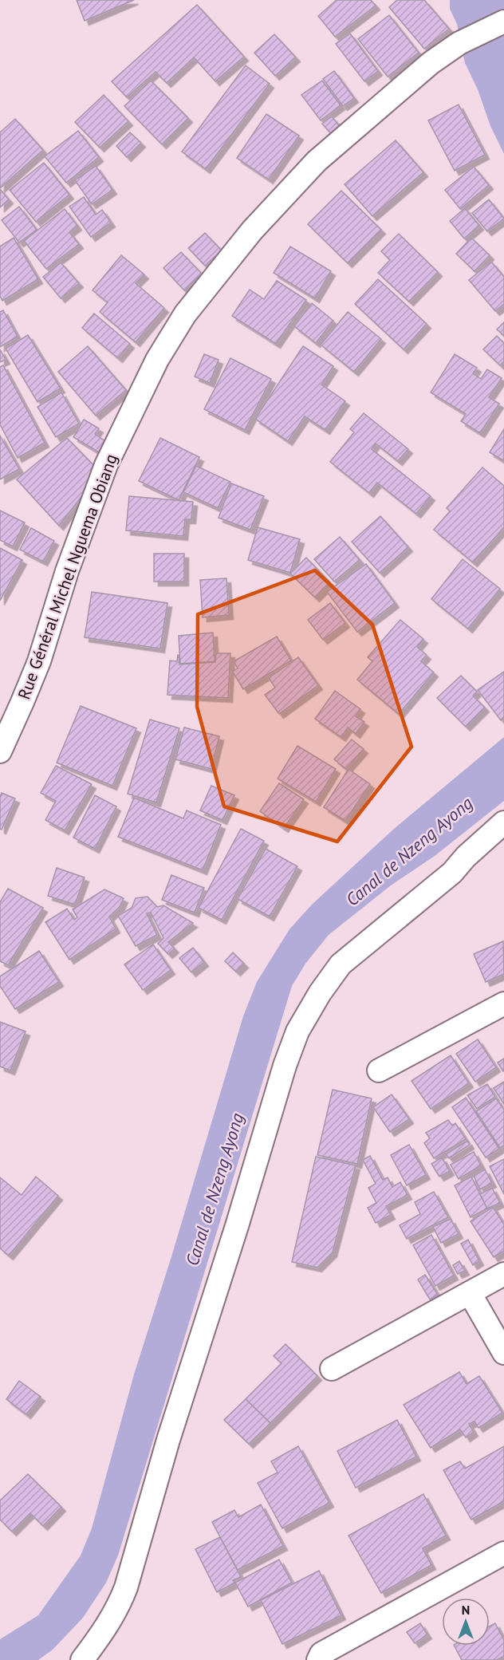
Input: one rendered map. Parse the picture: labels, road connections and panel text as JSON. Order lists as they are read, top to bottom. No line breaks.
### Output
{"streets":{"street":["Rue Général Michel Nguema Obiang"]},"water":["Canal de Nzeng Ayong"],"north":"top"}
